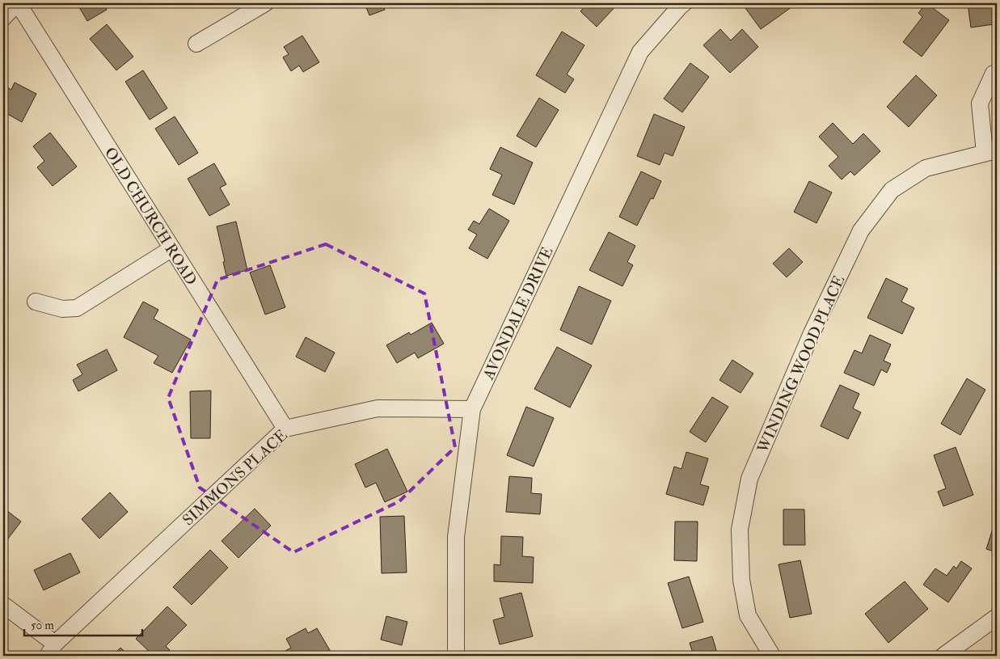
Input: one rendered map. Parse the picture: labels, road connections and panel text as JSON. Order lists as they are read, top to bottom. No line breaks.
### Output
{"streets":{"street":["OLD CHURCH ROAD","AVONDALE DRIVE","WINDING WOOD PLACE","SIMMONS PLACE"]},"crossings":[["OLD CHURCH ROAD","SIMMONS PLACE"],["AVONDALE DRIVE","SIMMONS PLACE"]],"scale_bar":"50 m"}
